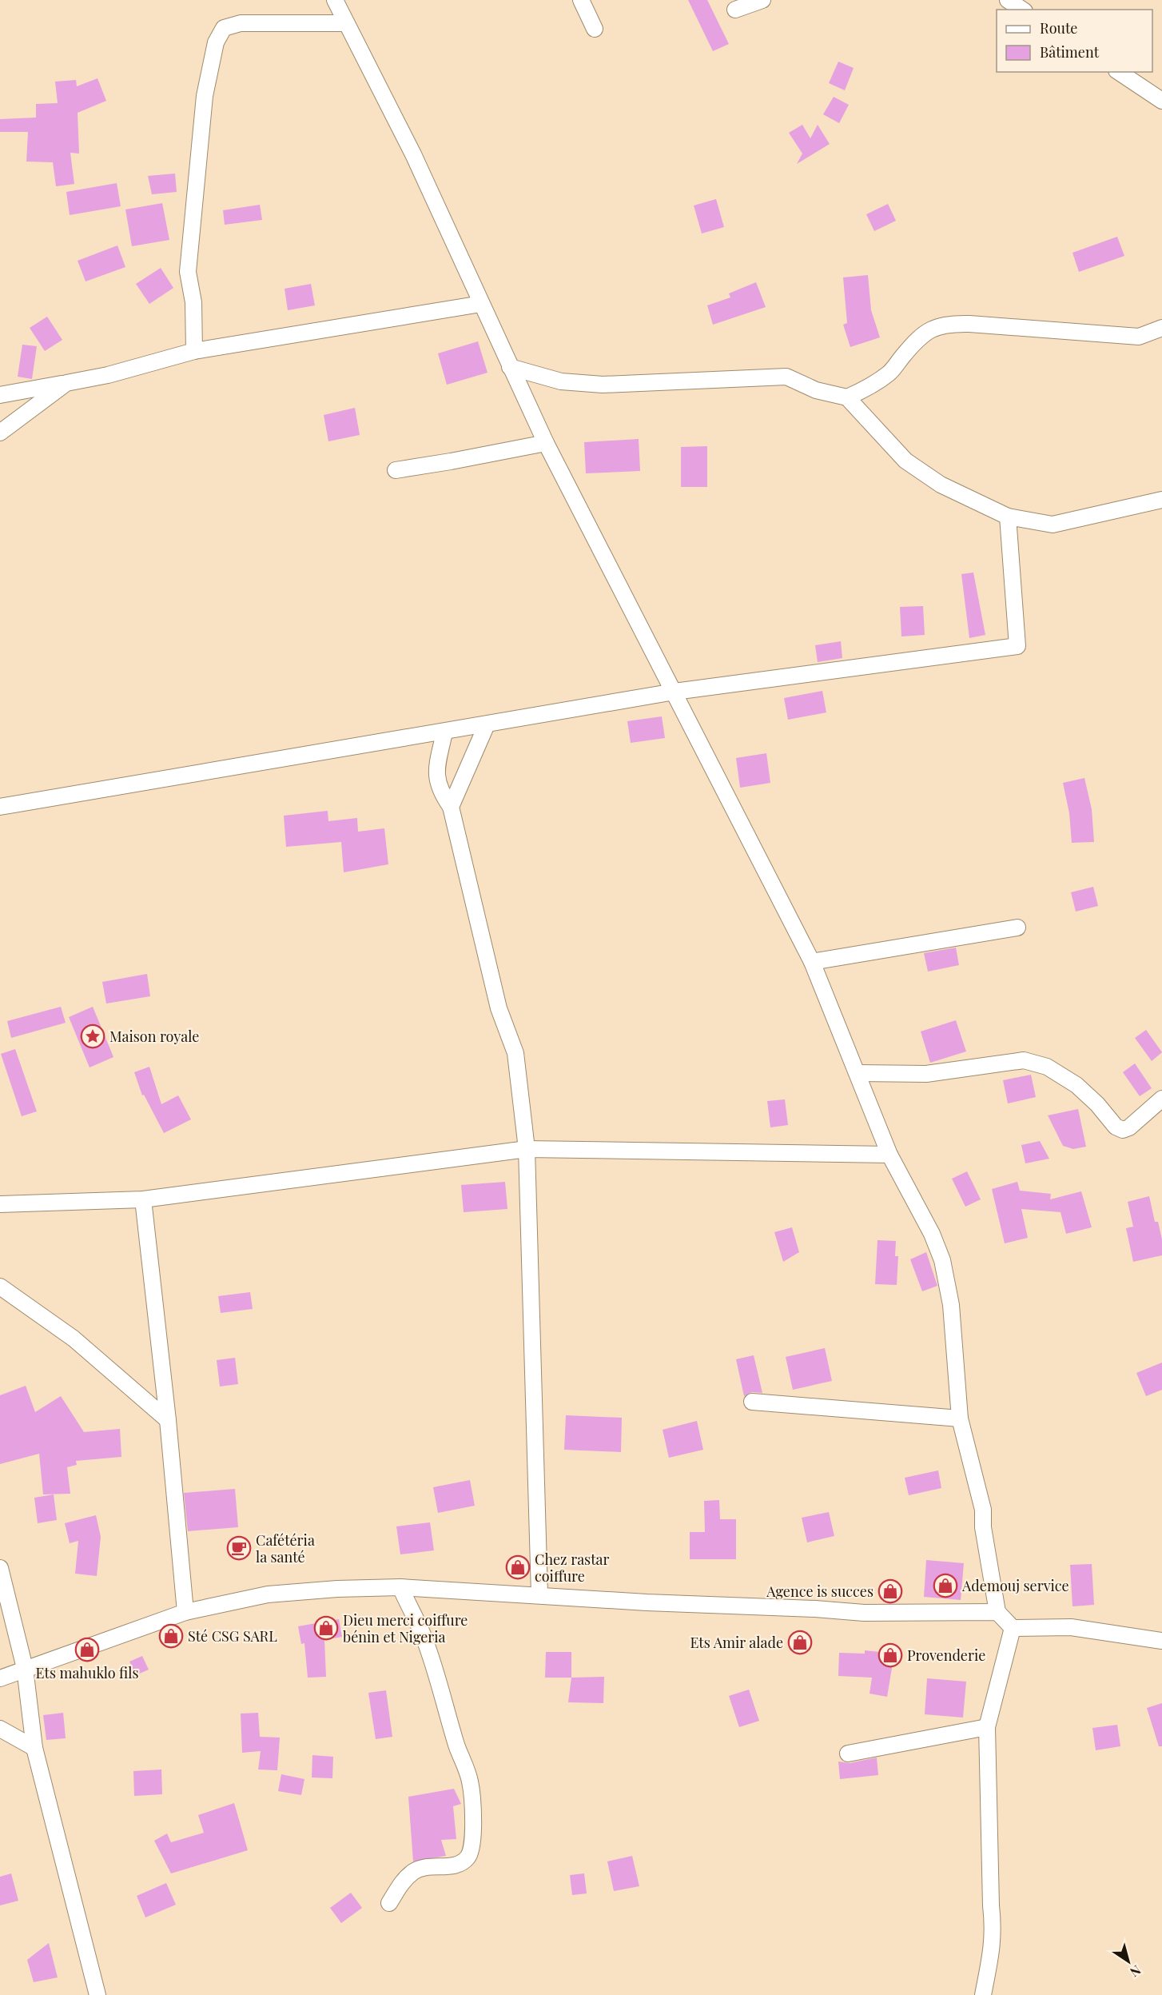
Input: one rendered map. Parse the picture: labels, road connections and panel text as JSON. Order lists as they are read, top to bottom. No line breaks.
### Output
{"places":{"place":["Maison royale"],"cafe":["Cafétéria la santé"],"shop":["Chez rastar coiffure","Ademouj service","Agence is succes","Dieu merci coiffure bénin et Nigeria","Sté CSG SARL","Ets Amir alade","Ets mahuklo fils","Provenderie"]},"legend":["Route","Bâtiment"],"north":"bottom right"}
